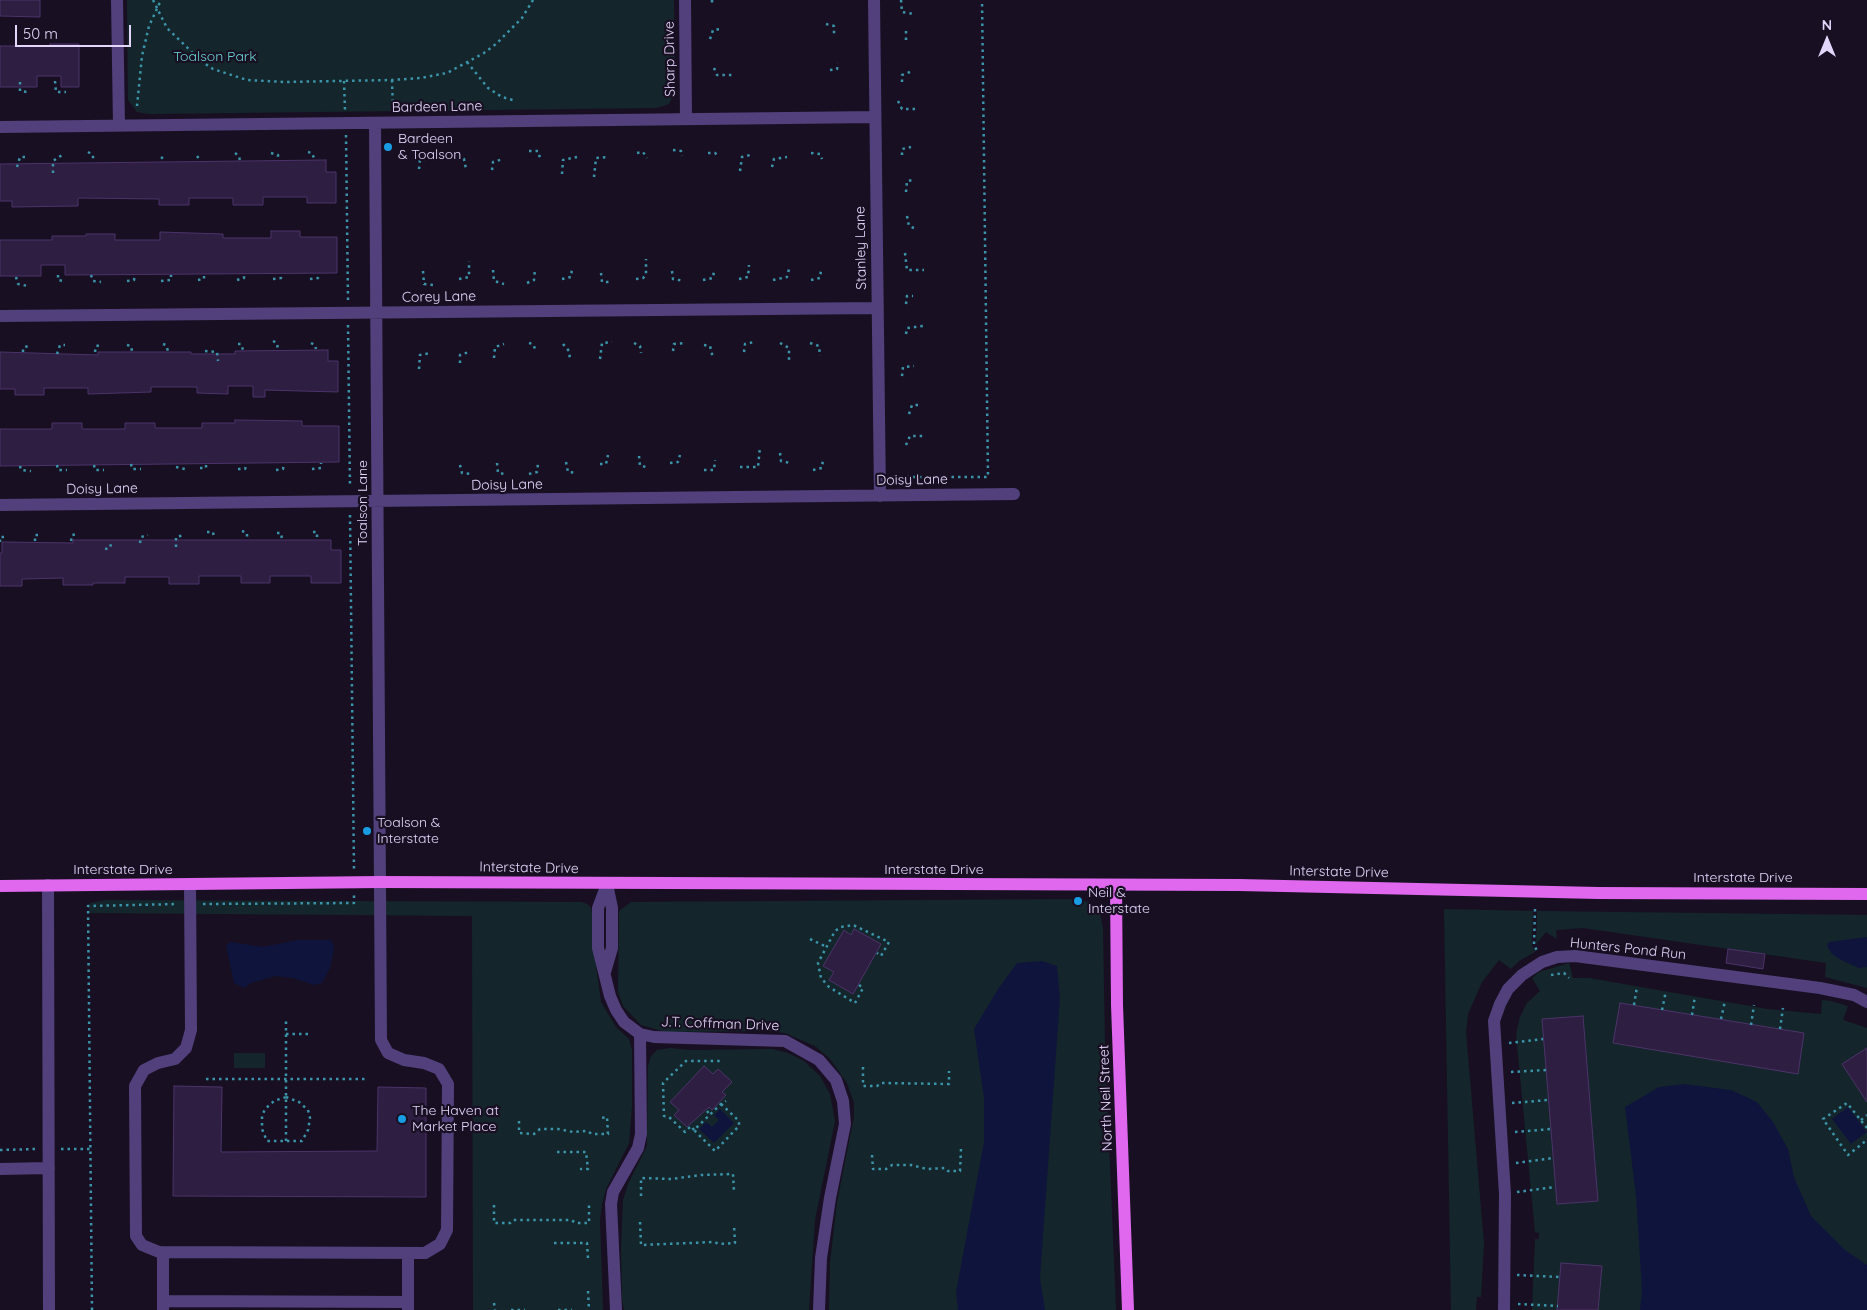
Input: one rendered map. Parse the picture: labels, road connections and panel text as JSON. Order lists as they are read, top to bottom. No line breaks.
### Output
{"streets":{"main road":["Interstate Drive","North Neil Street"],"street":["Sharp Drive","Bardeen Lane","Stanley Lane","Corey Lane","Doisy Lane","Toalson Lane","Hunters Pond Run","J.T. Coffman Drive"]},"crossings":[["Sharp Drive","Bardeen Lane"],["Bardeen Lane","Stanley Lane"],["Bardeen Lane","Toalson Lane"],["Stanley Lane","Corey Lane"],["Stanley Lane","Doisy Lane"],["Corey Lane","Toalson Lane"],["Doisy Lane","Toalson Lane"],["Toalson Lane","Interstate Drive"],["Interstate Drive","J.T. Coffman Drive"],["Interstate Drive","North Neil Street"]],"parks":["Toalson Park"],"places":["Bardeen & Toalson","Toalson & Interstate","Neil & Interstate","The Haven at Market Place"],"scale_bar":"50 m","north":"top"}
